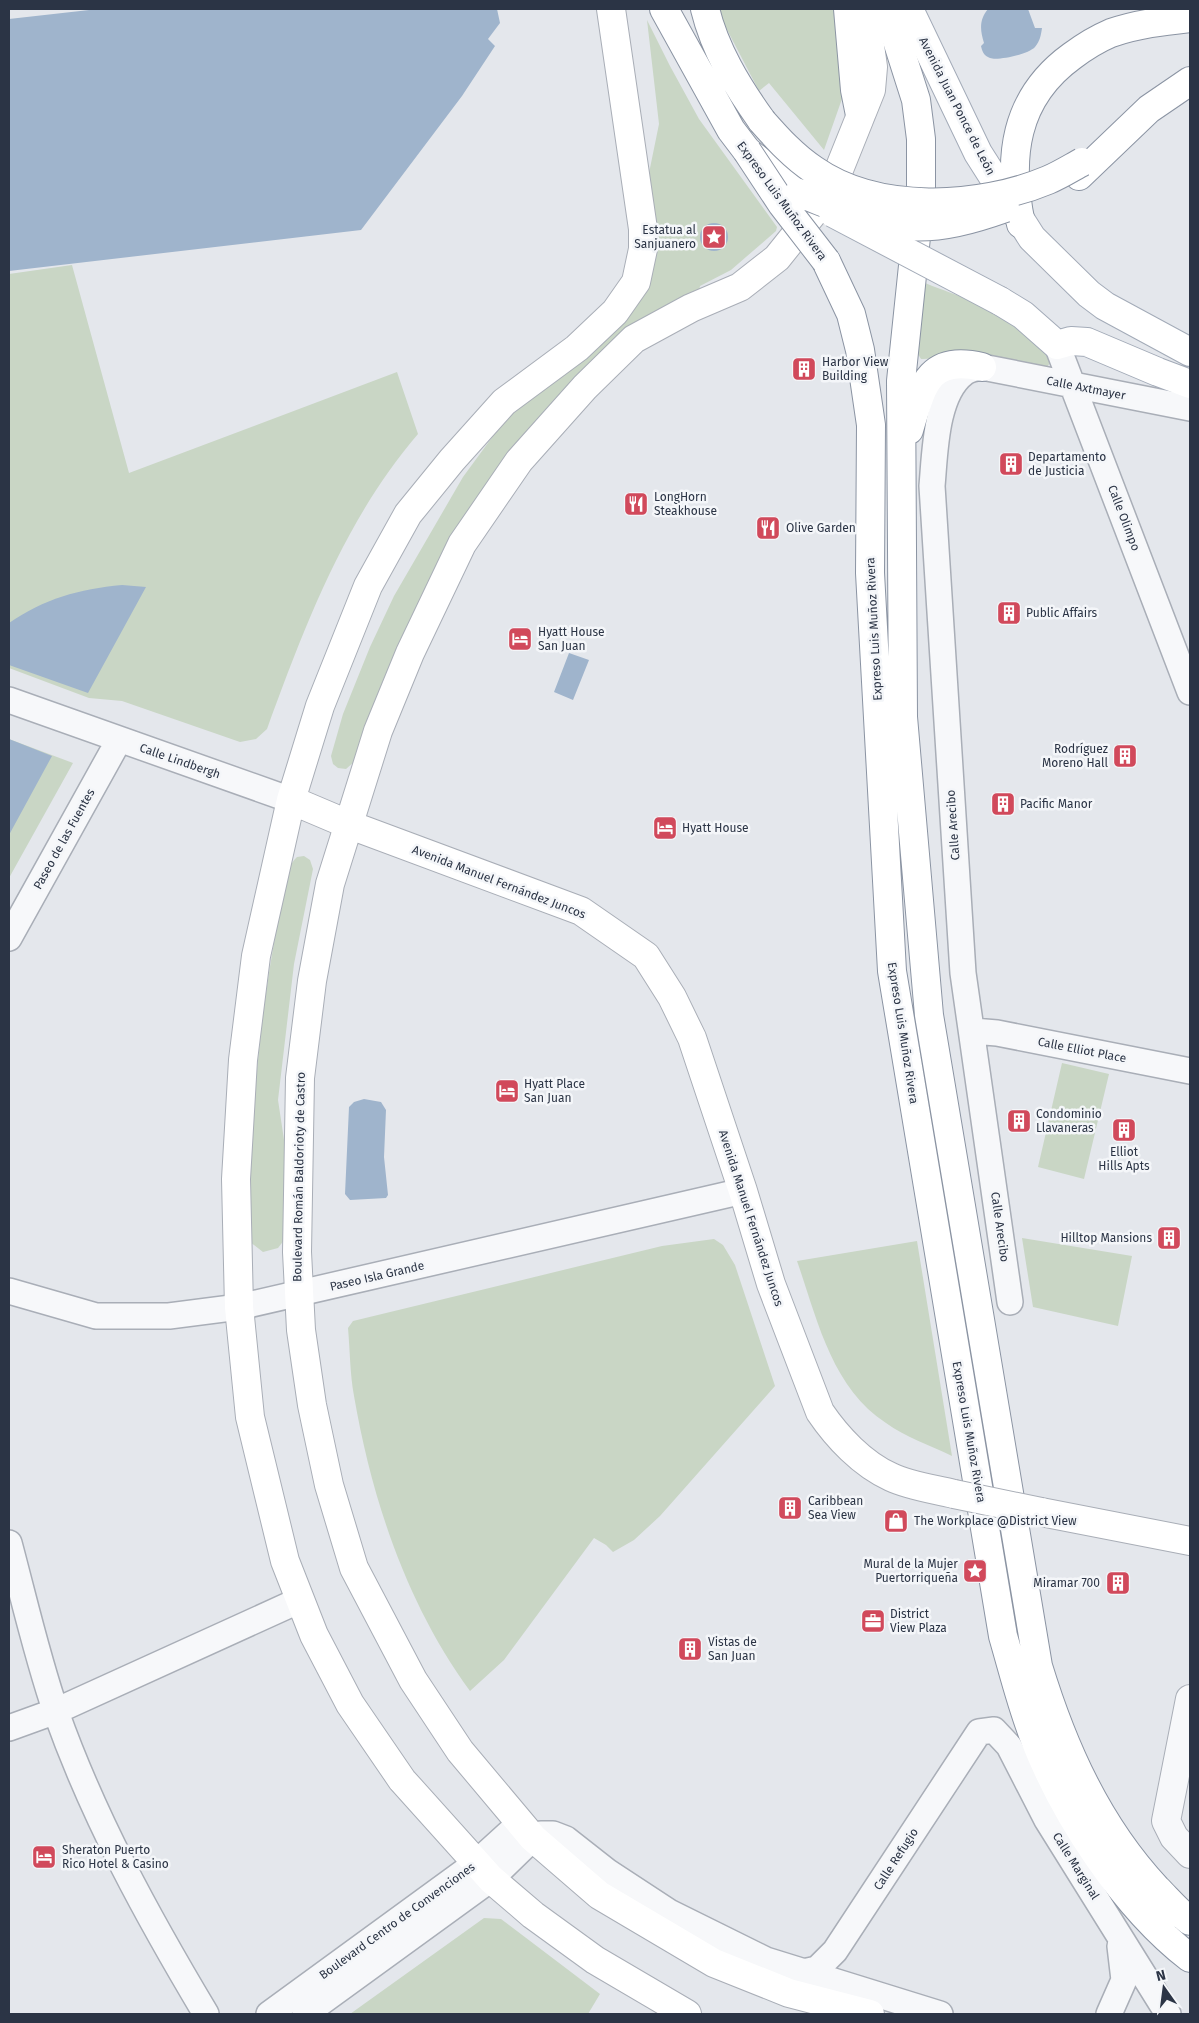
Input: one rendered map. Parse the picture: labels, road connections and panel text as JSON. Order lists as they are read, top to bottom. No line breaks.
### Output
{"streets":{"main road":["Avenida Juan Ponce de León","Expreso Luis Muñoz Rivera","Calle Lindbergh","Avenida Manuel Fernández Juncos","Boulevard Román Baldorioty de Castro"],"street":["Calle Axtmayer","Calle Olimpo","Calle Arecibo","Paseo de las Fuentes","Calle Elliot Place","Paseo Isla Grande","Calle Refugio","Calle Marginal","Boulevard Centro de Convenciones"]},"crossings":[["Calle Axtmayer","Calle Olimpo"],["Calle Axtmayer","Calle Arecibo"],["Calle Lindbergh","Paseo de las Fuentes"],["Calle Lindbergh","Avenida Manuel Fernández Juncos"],["Calle Lindbergh","Boulevard Román Baldorioty de Castro"],["Calle Arecibo","Calle Elliot Place"],["Avenida Manuel Fernández Juncos","Boulevard Román Baldorioty de Castro"],["Avenida Manuel Fernández Juncos","Paseo Isla Grande"],["Boulevard Román Baldorioty de Castro","Paseo Isla Grande"],["Boulevard Román Baldorioty de Castro","Boulevard Centro de Convenciones"],["Calle Refugio","Calle Marginal"]],"places":{"place":["Estatua al Sanjuanero","Mural de la Mujer Puertorriqueña"],"building":["Harbor View Building","Departamento de Justicia","Public Affairs","Rodríguez Moreno Hall","Pacific Manor","Condominio Llavaneras","Elliot Hills Apts","Hilltop Mansions","Caribbean Sea View","Miramar 700","Vistas de San Juan"],"restaurant":["LongHorn Steakhouse","Olive Garden"],"hotel":["Hyatt House San Juan","Hyatt House","Hyatt Place San Juan","Sheraton Puerto Rico Hotel & Casino"],"shop":["The Workplace @District View"],"office":["District View Plaza"]},"north":"top"}
